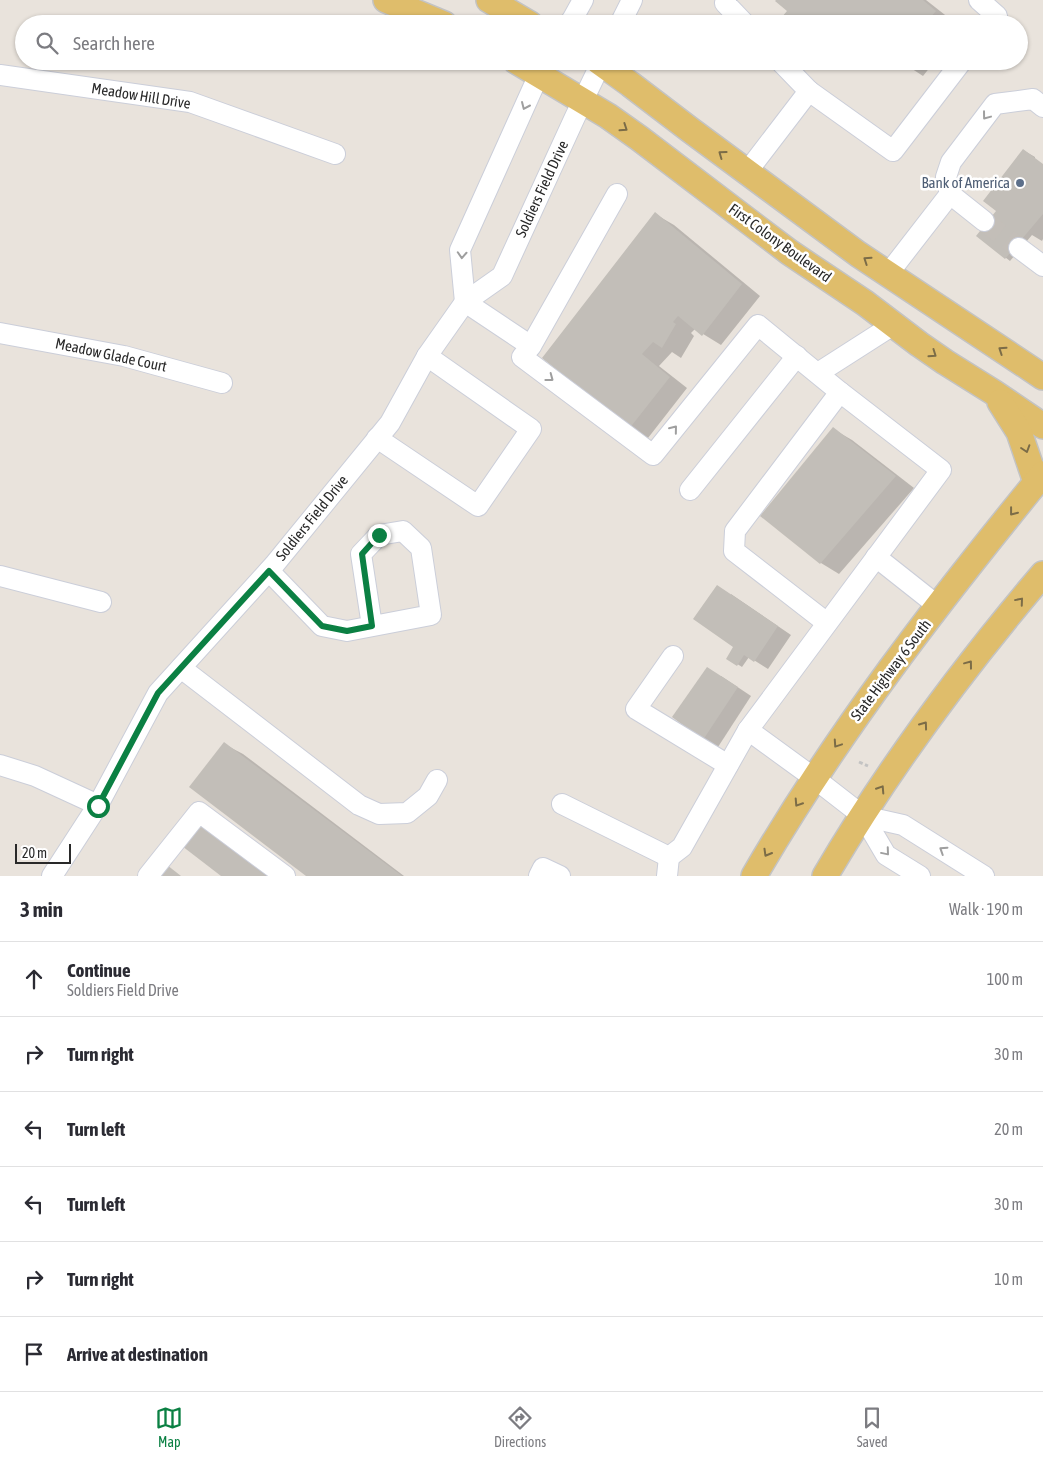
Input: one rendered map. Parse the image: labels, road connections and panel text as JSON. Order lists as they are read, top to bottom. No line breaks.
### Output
{"streets":{"main road":["First Colony Boulevard","State Highway 6 South"],"street":["Meadow Hill Drive","Soldiers Field Drive","Meadow Glade Court"]},"crossings":[["Soldiers Field Drive","First Colony Boulevard"]],"places":["Bank of America"],"scale_bar":"20 m","page":{"search":"Search here","scale":"20 m","heading":["3 min","Walk · 190 m"],"list":[["Continue","Soldiers Field Drive","100 m"],["Turn right","30 m"],["Turn left","20 m"],["Turn left","30 m"],["Turn right","10 m"],"Arrive at destination"],"nav":["Map","Directions","Saved"]}}
